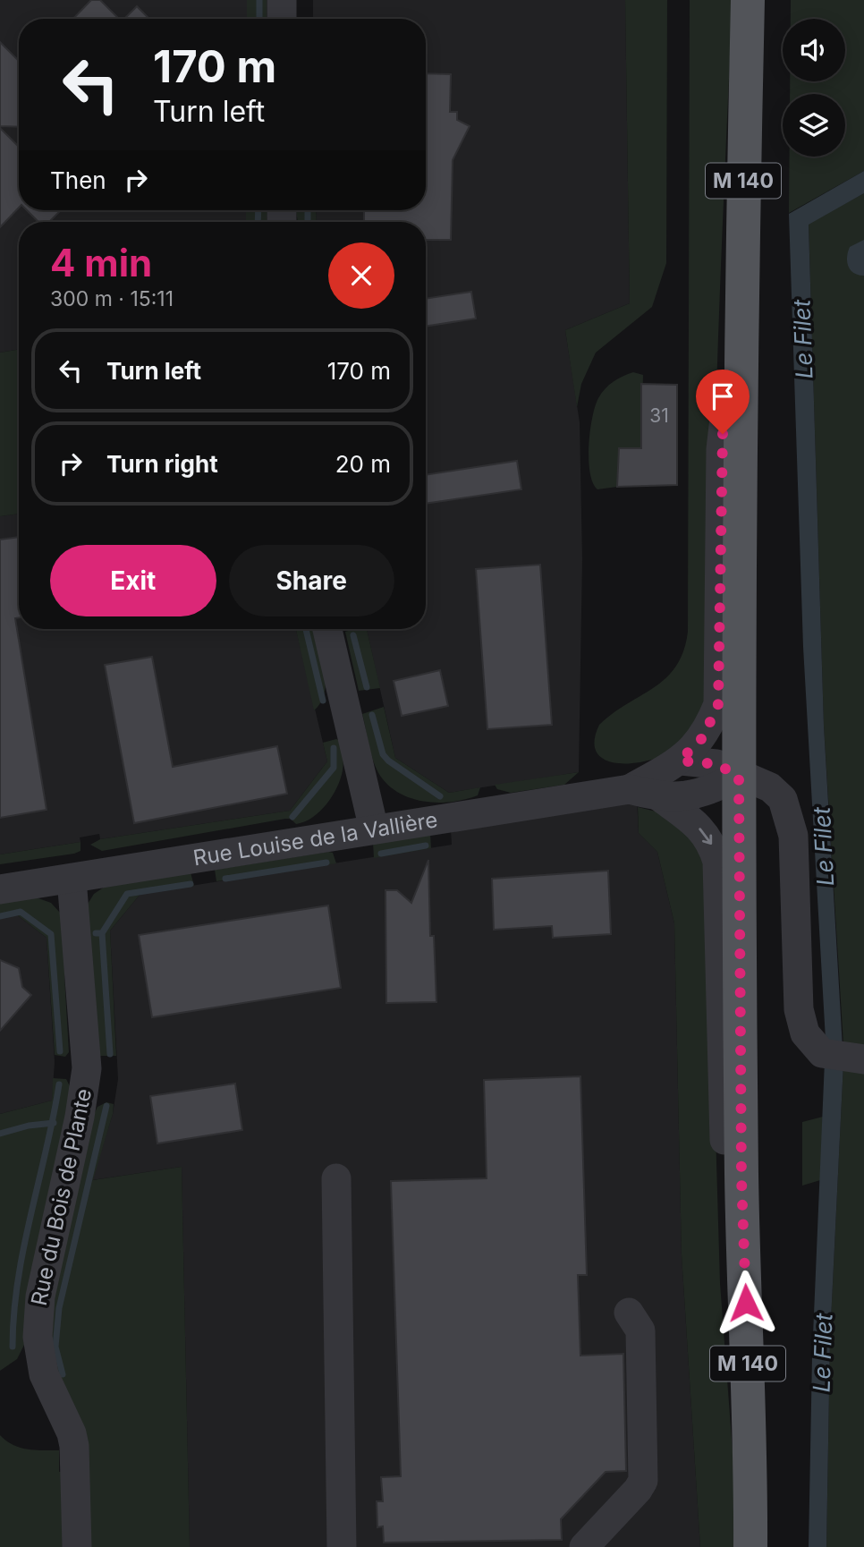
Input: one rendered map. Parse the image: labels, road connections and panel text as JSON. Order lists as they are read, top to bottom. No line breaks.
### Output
{"streets":{"main road":["M 140"],"street":["Rue Louise de la Vallière","Rue du Bois de Plante"]},"crossings":[["M 140","Rue Louise de la Vallière"],["Rue Louise de la Vallière","Rue du Bois de Plante"]],"water":["Le Filet"],"house_numbers":["31"],"page":{"turn":["170 m","Turn left"],"then":"Then","heading":["4 min","300 m · 15:11"],"list":[{"name":"Turn left","value":"170 m"},{"name":"Turn right","value":"20 m"}],"buttons":["Exit","Share"]}}
